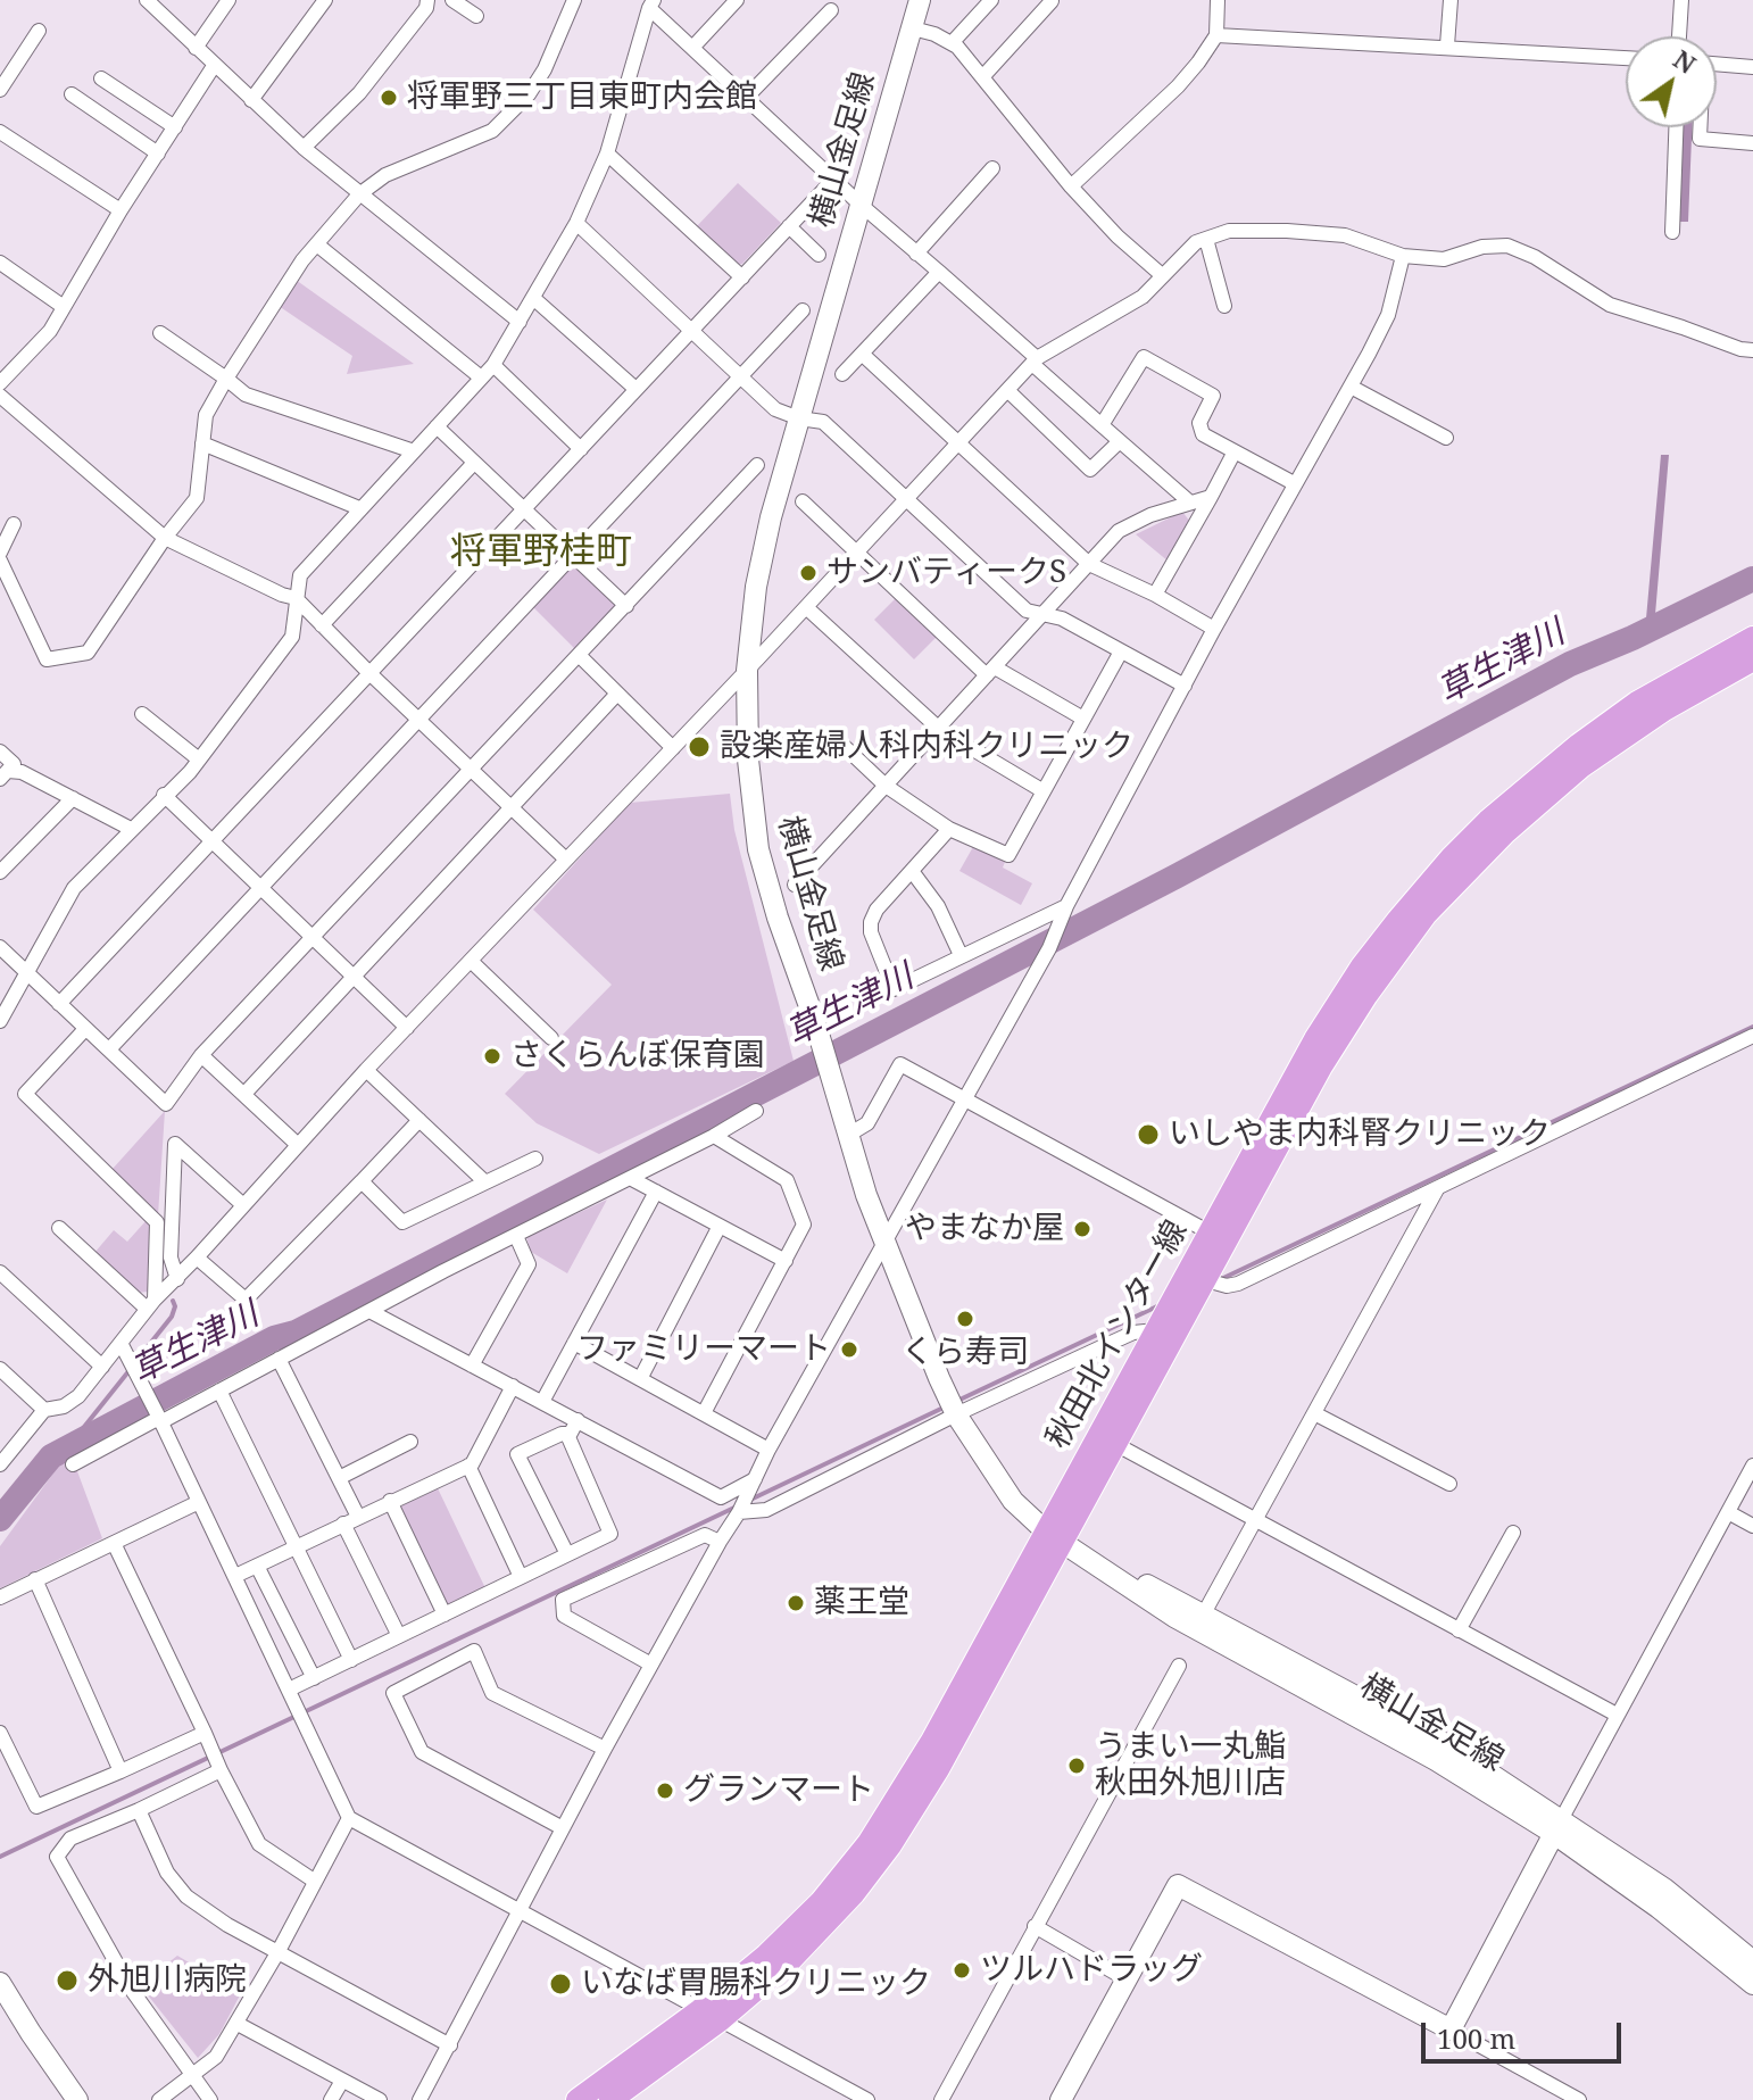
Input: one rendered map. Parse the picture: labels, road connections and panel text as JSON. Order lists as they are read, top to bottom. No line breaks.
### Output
{"streets":{"main road":["秋田北インター線"],"street":["横山金足線"]},"crossings":[["横山金足線","秋田北インター線"]],"districts":["将軍野桂町"],"water":["草生津川"],"places":["将軍野三丁目東町内会館","サンバティークS","設楽産婦人科内科クリニック","さくらんぼ保育園","いしやま内科腎クリニック","やまなか屋","くら寿司","ファミリーマート","薬王堂","うまい一丸鮨 秋田外旭川店","グランマート","ツルハドラッグ","外旭川病院","いなば胃腸科クリニック"],"scale_bar":"100 m","north":"top right"}
